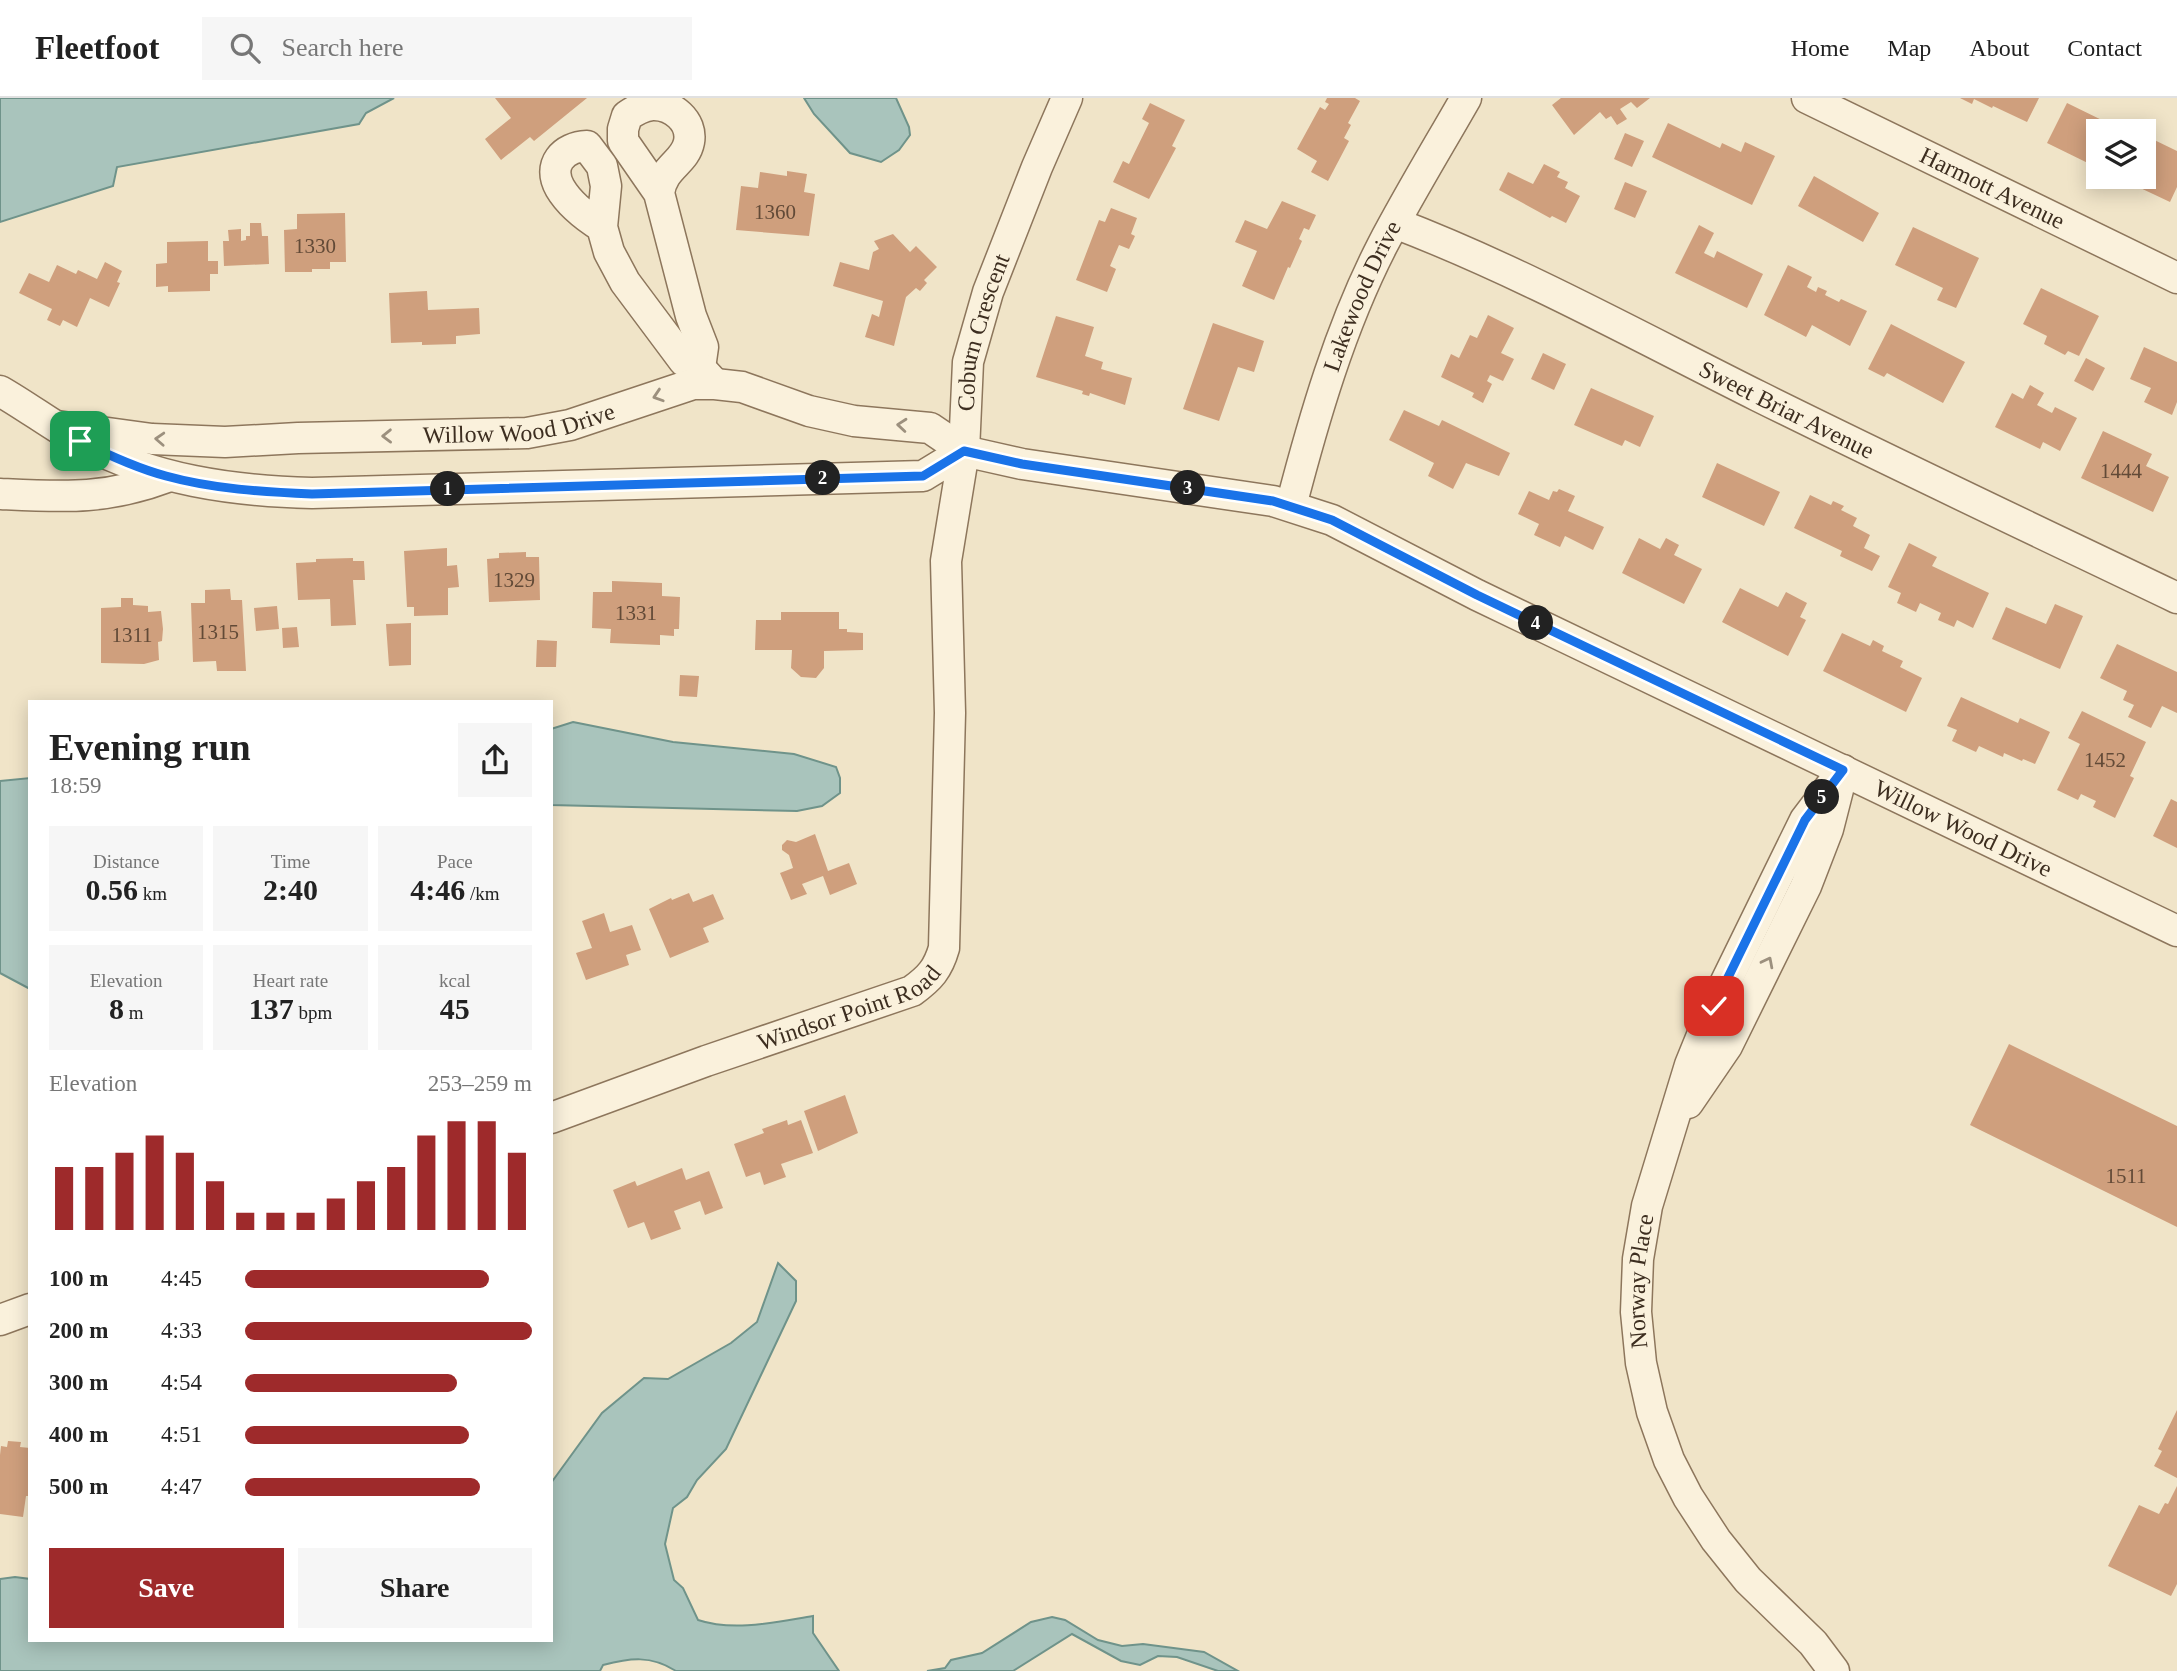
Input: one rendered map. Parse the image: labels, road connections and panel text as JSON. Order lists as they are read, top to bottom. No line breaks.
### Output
{"streets":{"street":["Harmott Avenue","Lakewood Drive","Coburn Crescent","Sweet Briar Avenue","Willow Wood Drive","Windsor Point Road","Norway Place"]},"crossings":[["Lakewood Drive","Sweet Briar Avenue"],["Lakewood Drive","Willow Wood Drive"],["Coburn Crescent","Willow Wood Drive"],["Coburn Crescent","Windsor Point Road"],["Willow Wood Drive","Norway Place"]],"house_numbers":["1360","1330","1444","1329","1331","1315","1311","1452","1511"],"page":{"header":"Fleetfoot","search":"Search here","nav":["Home","Map","About","Contact"],"pins":["2","3","1","4","5"],"heading":["Evening run","18:59"],"stats":[["Distance","0.56 km"],["Time","2:40"],["Pace","4:46 /km"],["Elevation","8 m"],["Heart rate","137 bpm"],["kcal","45"]],"chart":["Elevation","253–259 m"],"list":[{"name":"100 m","note":"4:45"},{"name":"200 m","note":"4:33"},{"name":"300 m","note":"4:54"},{"name":"400 m","note":"4:51"},{"name":"500 m","note":"4:47"}],"buttons":["Save","Share"]}}
